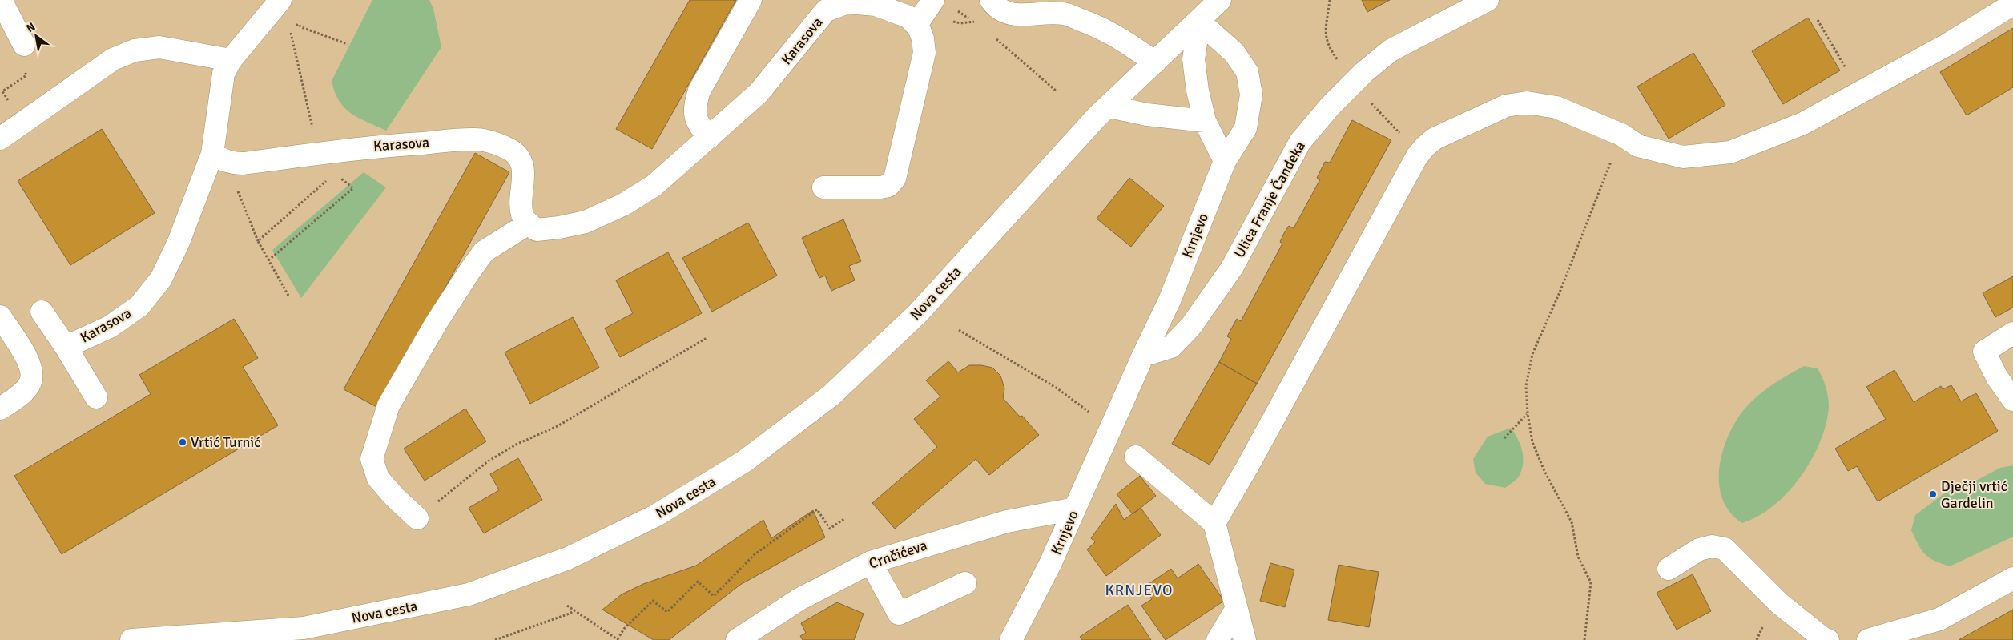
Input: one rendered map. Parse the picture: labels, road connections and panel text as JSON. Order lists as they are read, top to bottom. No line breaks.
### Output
{"streets":{"street":["Karasova","Ulica Franje Čandeka","Krnjevo","Nova cesta","Crnčićeva"]},"crossings":[["Ulica Franje Čandeka","Krnjevo"],["Krnjevo","Crnčićeva"]],"districts":["KRNJEVO"],"places":["Vrtić Turnić","Dječji vrtić Gardelin"],"north":"top left"}
